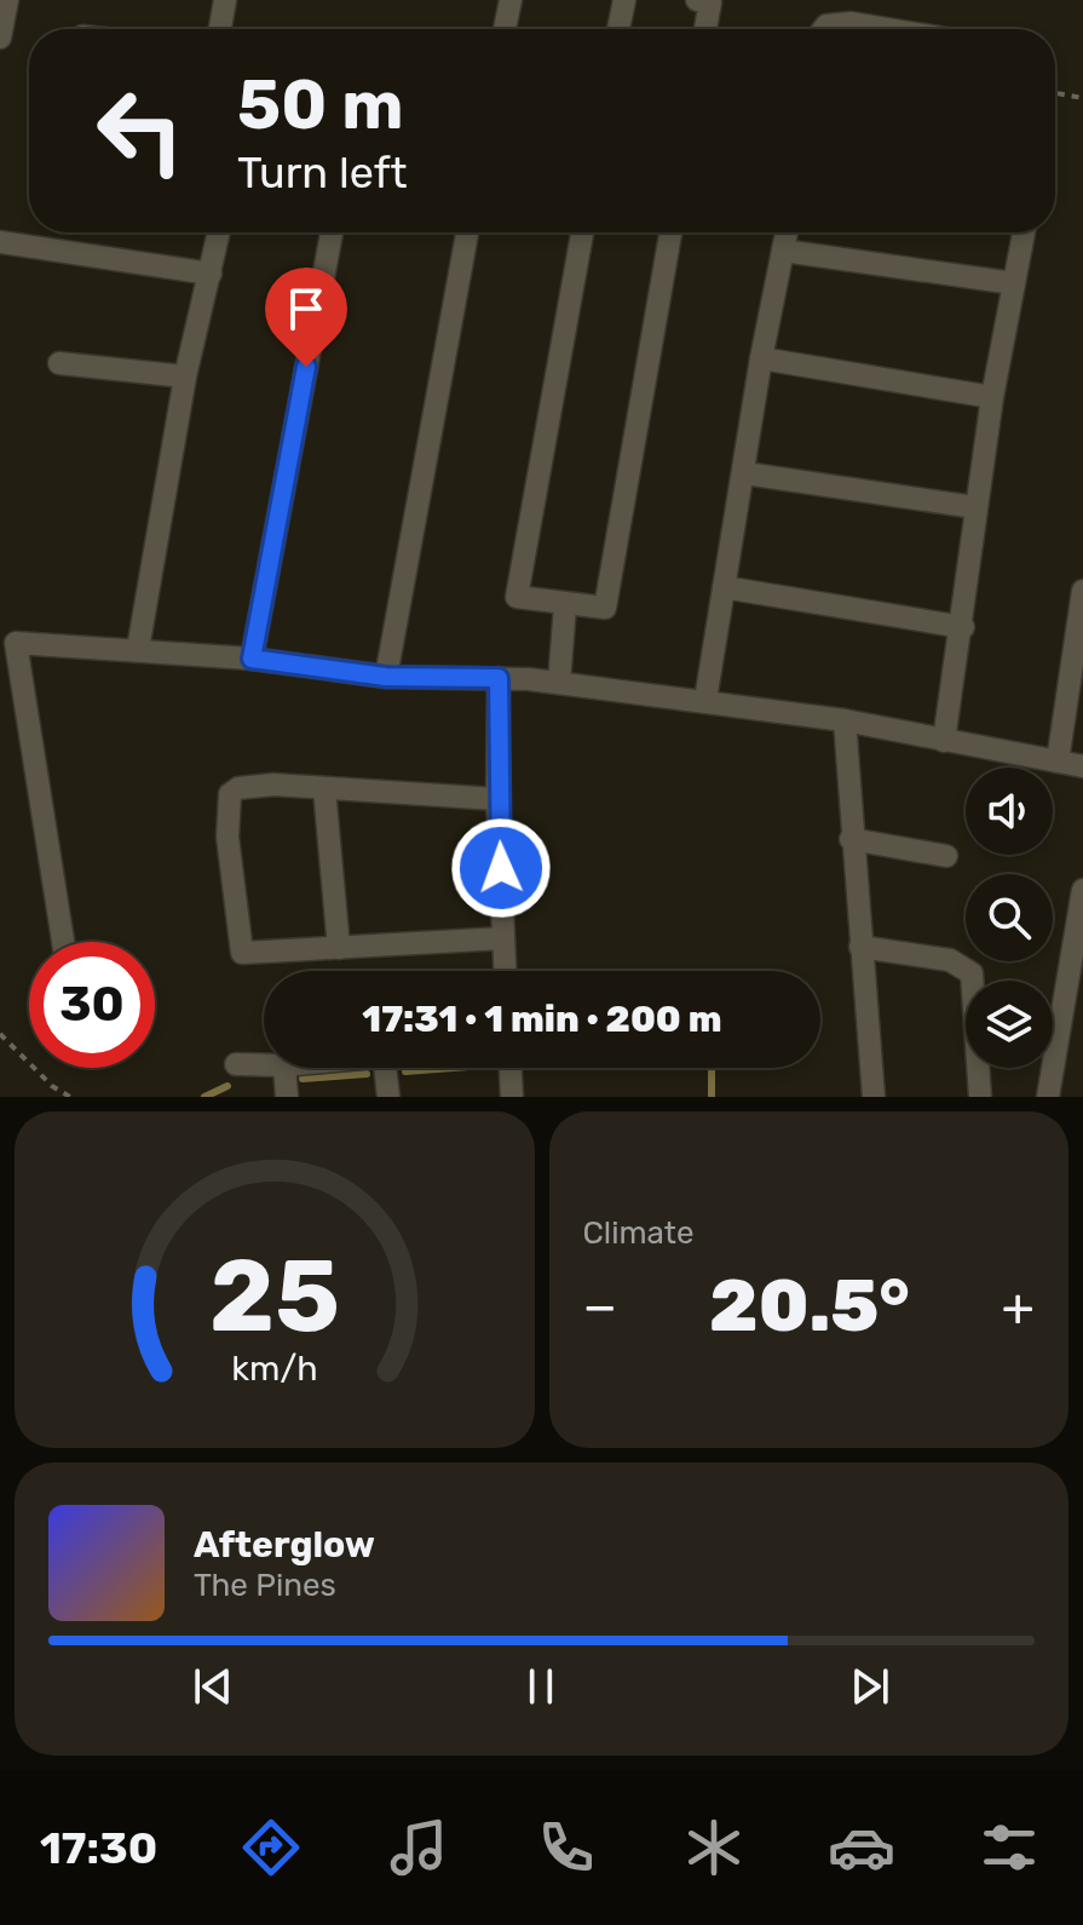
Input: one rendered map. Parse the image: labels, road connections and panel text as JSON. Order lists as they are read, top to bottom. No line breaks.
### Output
{"page":{"turn":["50 m","Turn left"],"limit":"30","trip":"17:31 · 1 min · 200 m","tile":"Climate","heat":["−","20.5°","+"],"song":["Afterglow","The Pines"],"tabs":"17:30","gauge":["25","km/h"]}}
